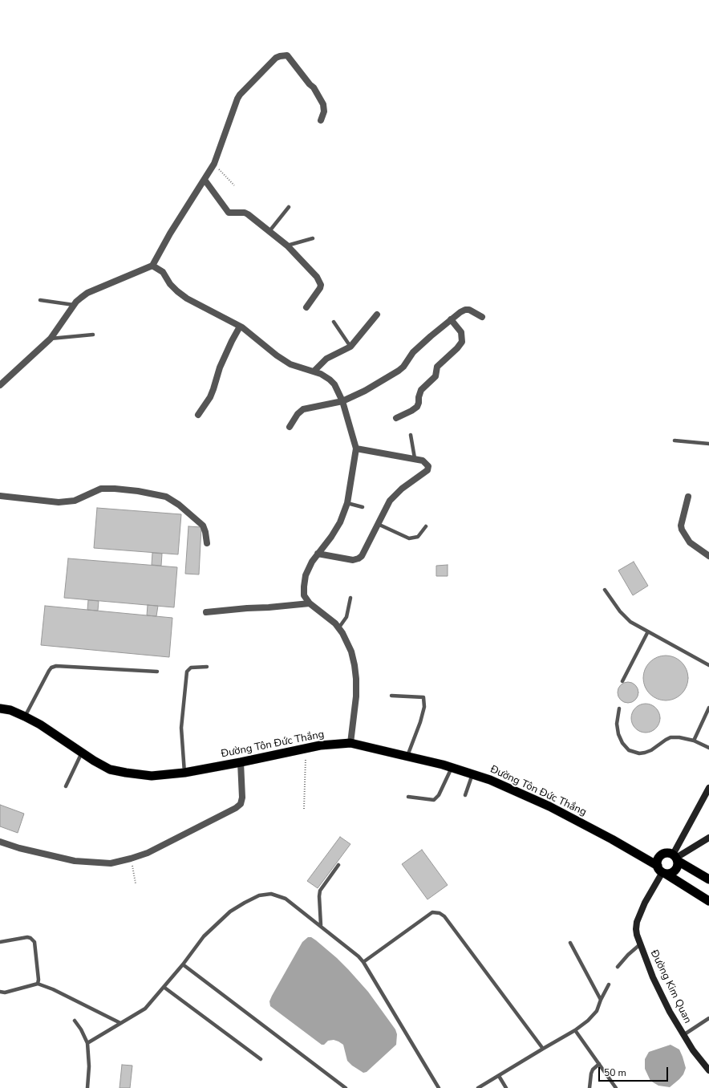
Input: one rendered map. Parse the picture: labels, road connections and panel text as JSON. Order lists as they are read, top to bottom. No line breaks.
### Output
{"streets":{"highway":["Đường Tôn Đức Thắng"],"main road":["Đường Kim Quan"]},"crossings":[["Đường Tôn Đức Thắng","Đường Kim Quan"]],"scale_bar":"50 m"}
